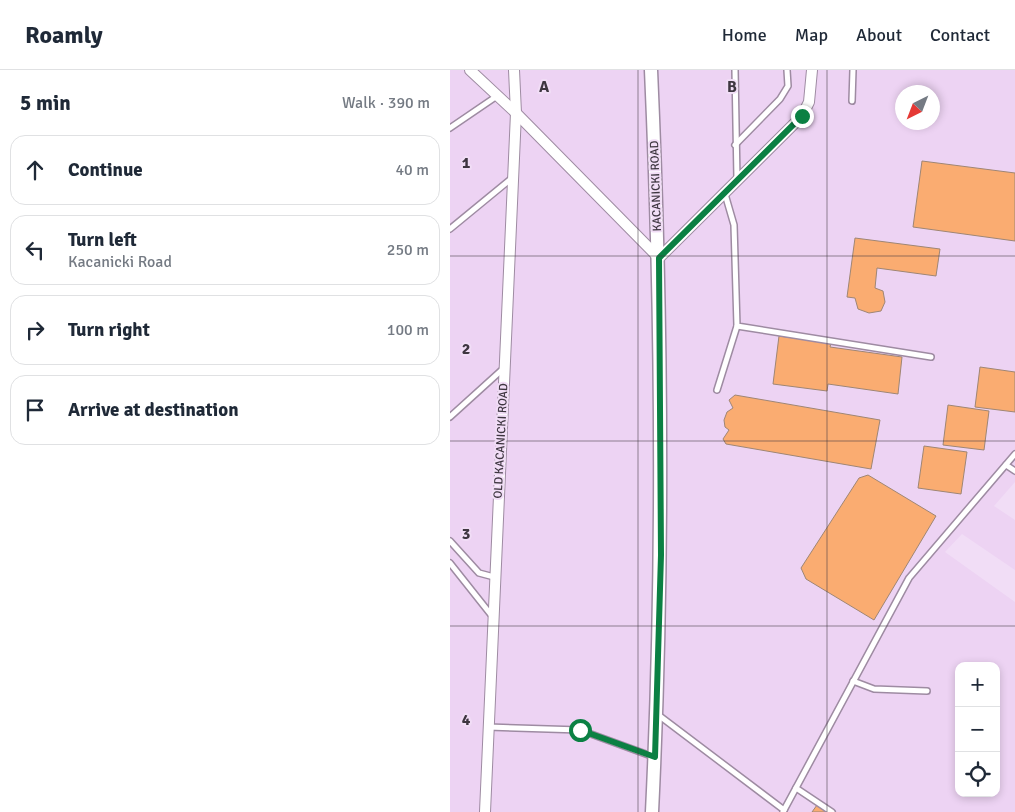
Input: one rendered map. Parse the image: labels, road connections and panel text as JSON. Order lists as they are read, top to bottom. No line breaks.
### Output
{"streets":{"street":["KACANICKI ROAD","OLD KACANICKI ROAD"]},"north":"bottom left","page":{"header":"Roamly","nav":["Home","Map","About","Contact"],"heading":["5 min","Walk · 390 m"],"list":[["Continue","40 m"],["Turn left","Kacanicki Road","250 m"],["Turn right","100 m"],"Arrive at destination"],"map_buttons":["+","−"]},"grid":{"columns":["A","B"],"rows":["1","2","3","4"]}}
